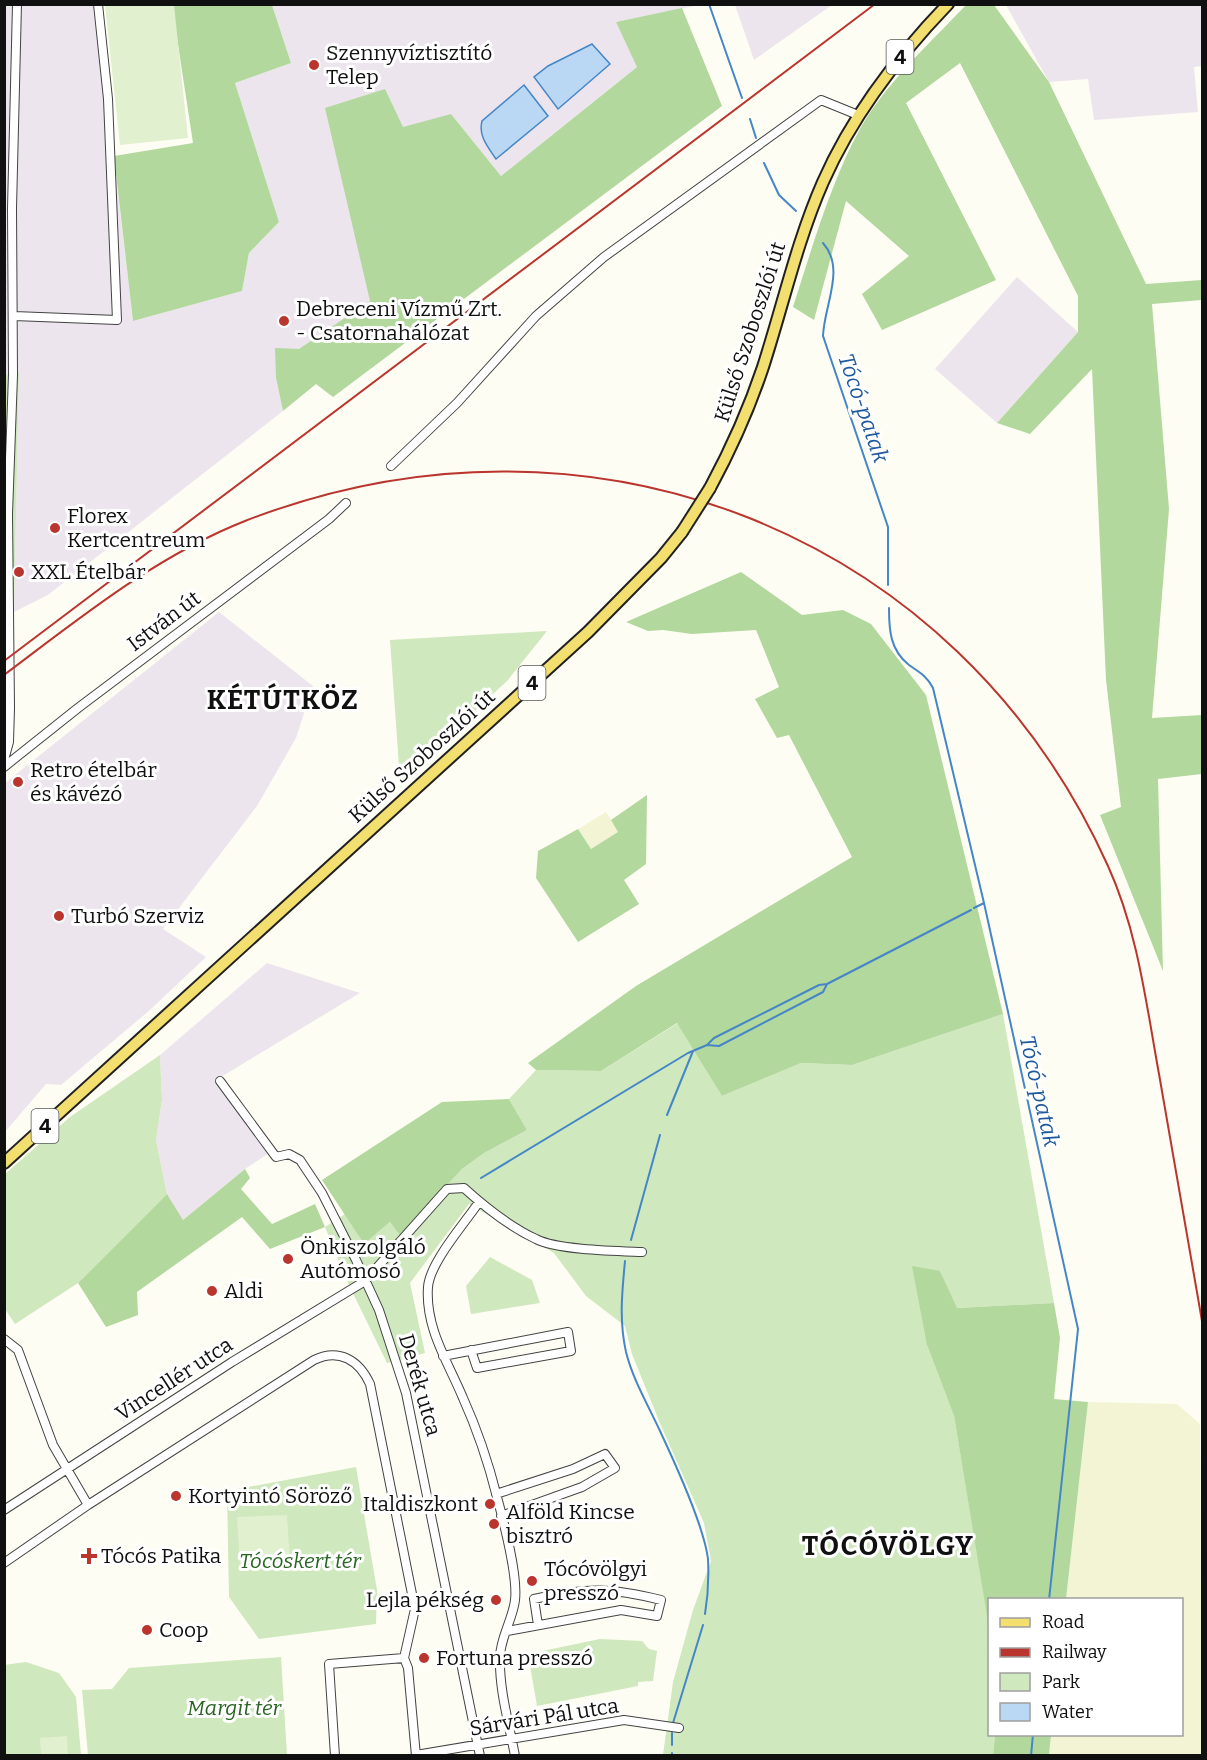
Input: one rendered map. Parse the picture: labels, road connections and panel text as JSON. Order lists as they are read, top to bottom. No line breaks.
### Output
{"streets":{"main road":["4","Külső Szoboszlói út"],"street":["István út","Vincellér utca","Derék utca","Sárvári Pál utca"]},"crossings":[["Vincellér utca","Derék utca"],["Derék utca","Sárvári Pál utca"]],"districts":["KÉTÚTKÖZ","TÓCÓVÖLGY"],"water":["Tócó-patak"],"parks":["Tócóskert tér","Margit tér"],"places":{"other":["Szennyvíztisztító Telep","Debreceni Vízmű Zrt. - Csatornahálózat","Florex Kertcentreum","XXL Ételbár","Retro ételbár és kávézó","Turbó Szerviz","Önkiszolgáló Autómosó","Aldi","Kortyintó Söröző","Italdiszkont","Alföld Kincse bisztró","Tócóvölgyi presszó","Lejla pékség","Coop","Fortuna presszó"],"health":["Tócós Patika"]},"legend":["Road","Railway","Park","Water"]}
